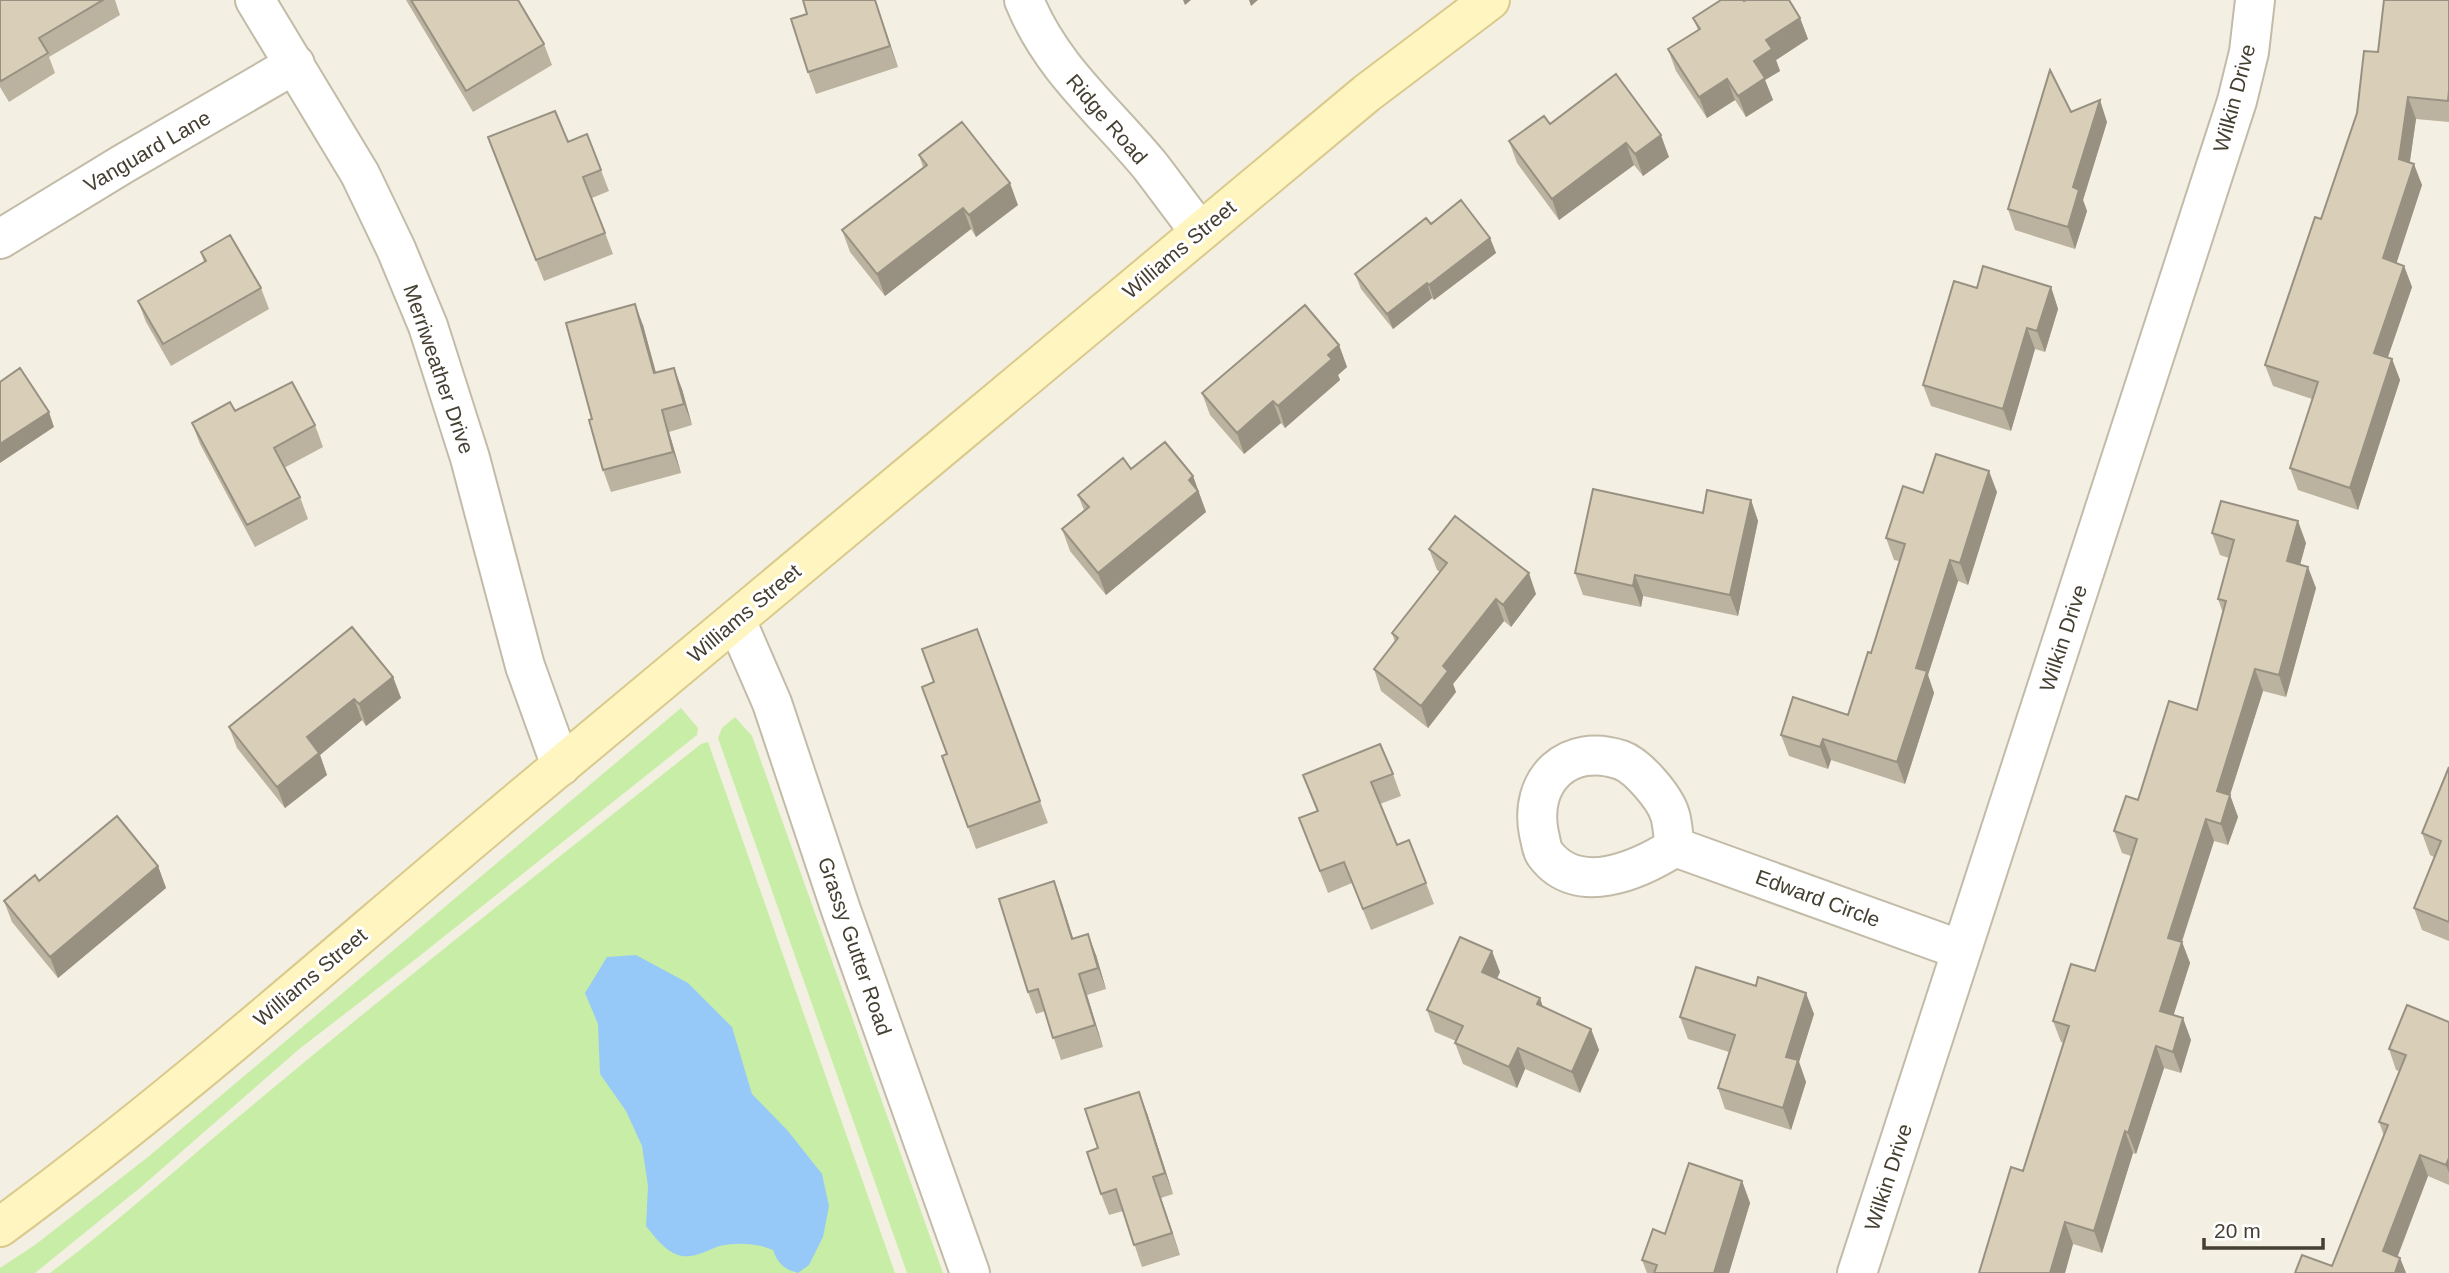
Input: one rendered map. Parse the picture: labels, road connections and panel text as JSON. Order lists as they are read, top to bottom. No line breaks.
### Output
{"streets":{"main road":["Williams Street"],"street":["Wilkin Drive","Ridge Road","Vanguard Lane","Merriweather Drive","Edward Circle","Grassy Gutter Road"]},"crossings":[["Wilkin Drive","Edward Circle"],["Ridge Road","Williams Street"],["Vanguard Lane","Merriweather Drive"],["Williams Street","Merriweather Drive"],["Williams Street","Grassy Gutter Road"]],"scale_bar":"20 m"}
